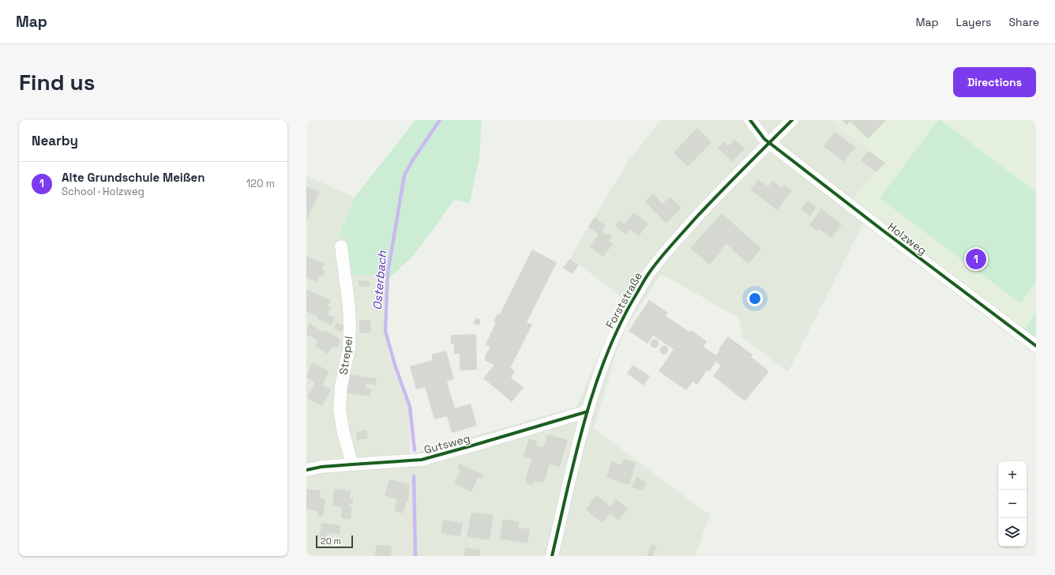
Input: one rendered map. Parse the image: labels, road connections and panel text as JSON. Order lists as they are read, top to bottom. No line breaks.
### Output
{"streets":{"street":["Holzweg","Forststraße","Strepel","Gutsweg"]},"crossings":[["Holzweg","Forststraße"],["Forststraße","Gutsweg"],["Strepel","Gutsweg"]],"water":["Osterbach"],"scale_bar":"20 m","page":{"header":"Map","nav":["Map","Layers","Share"],"buttons":"Directions","title":"Find us","heading":"Nearby","list":[{"mark":"1","name":"Alte Grundschule Meißen","note":"School · Holzweg","value":"120 m"}],"pins":"1","map_buttons":["+","−"],"scale":"20 m"}}
